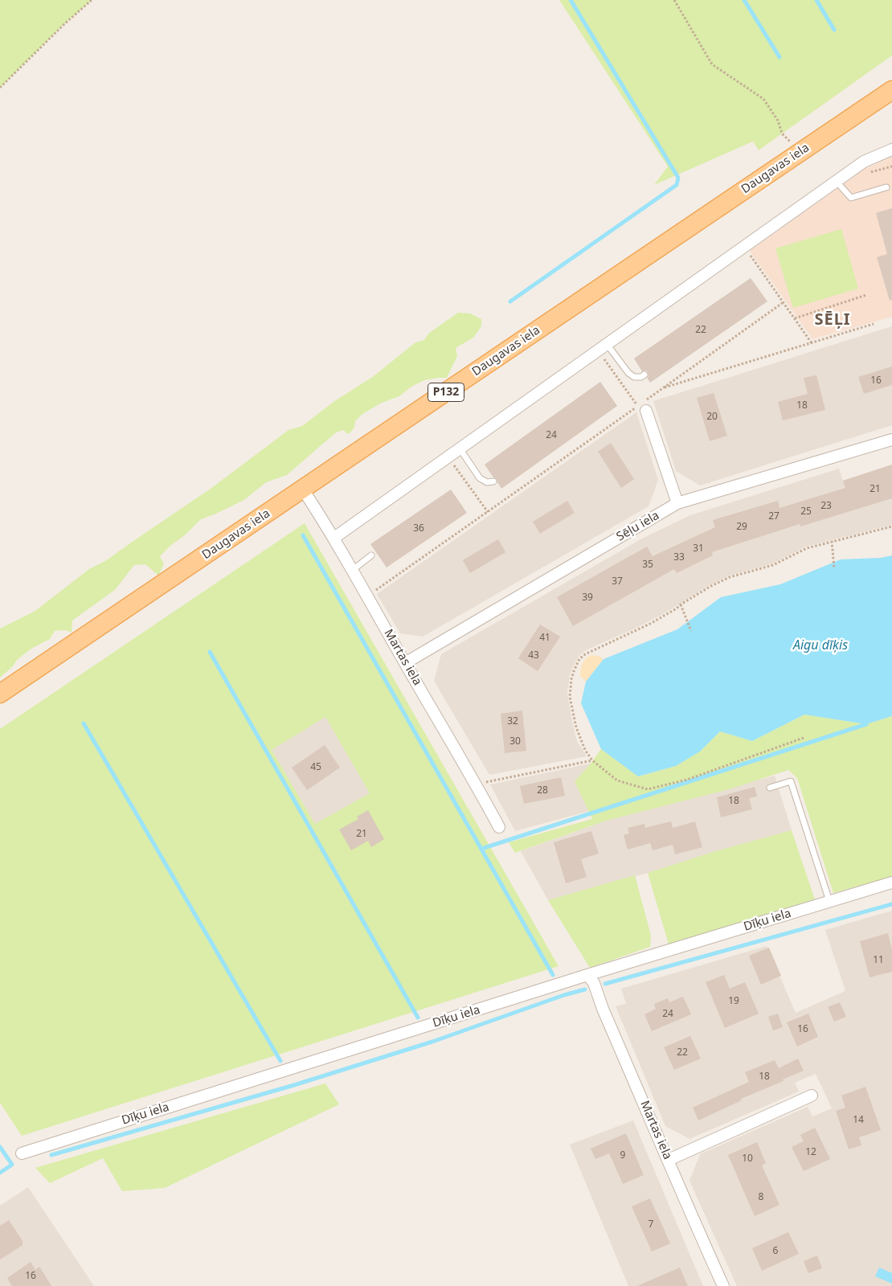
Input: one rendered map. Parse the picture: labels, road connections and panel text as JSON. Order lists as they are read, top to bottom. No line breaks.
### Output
{"streets":{"main road":["Daugavas iela","P132"],"street":["Sēļu iela","Martas iela","Dīķu iela"]},"crossings":[["Daugavas iela","Martas iela"],["Sēļu iela","Martas iela"],["Martas iela","Dīķu iela"]],"districts":["SĒĻI"],"water":["Aigu dīķis"],"house_numbers":["22","16","18","20","24","21","23","25","27","29","36","31","33","35","37","39","41","43","32","30","45","28","18","21","11","19","24","16","22","18","14","12","9","10","8","7","6","16"]}
